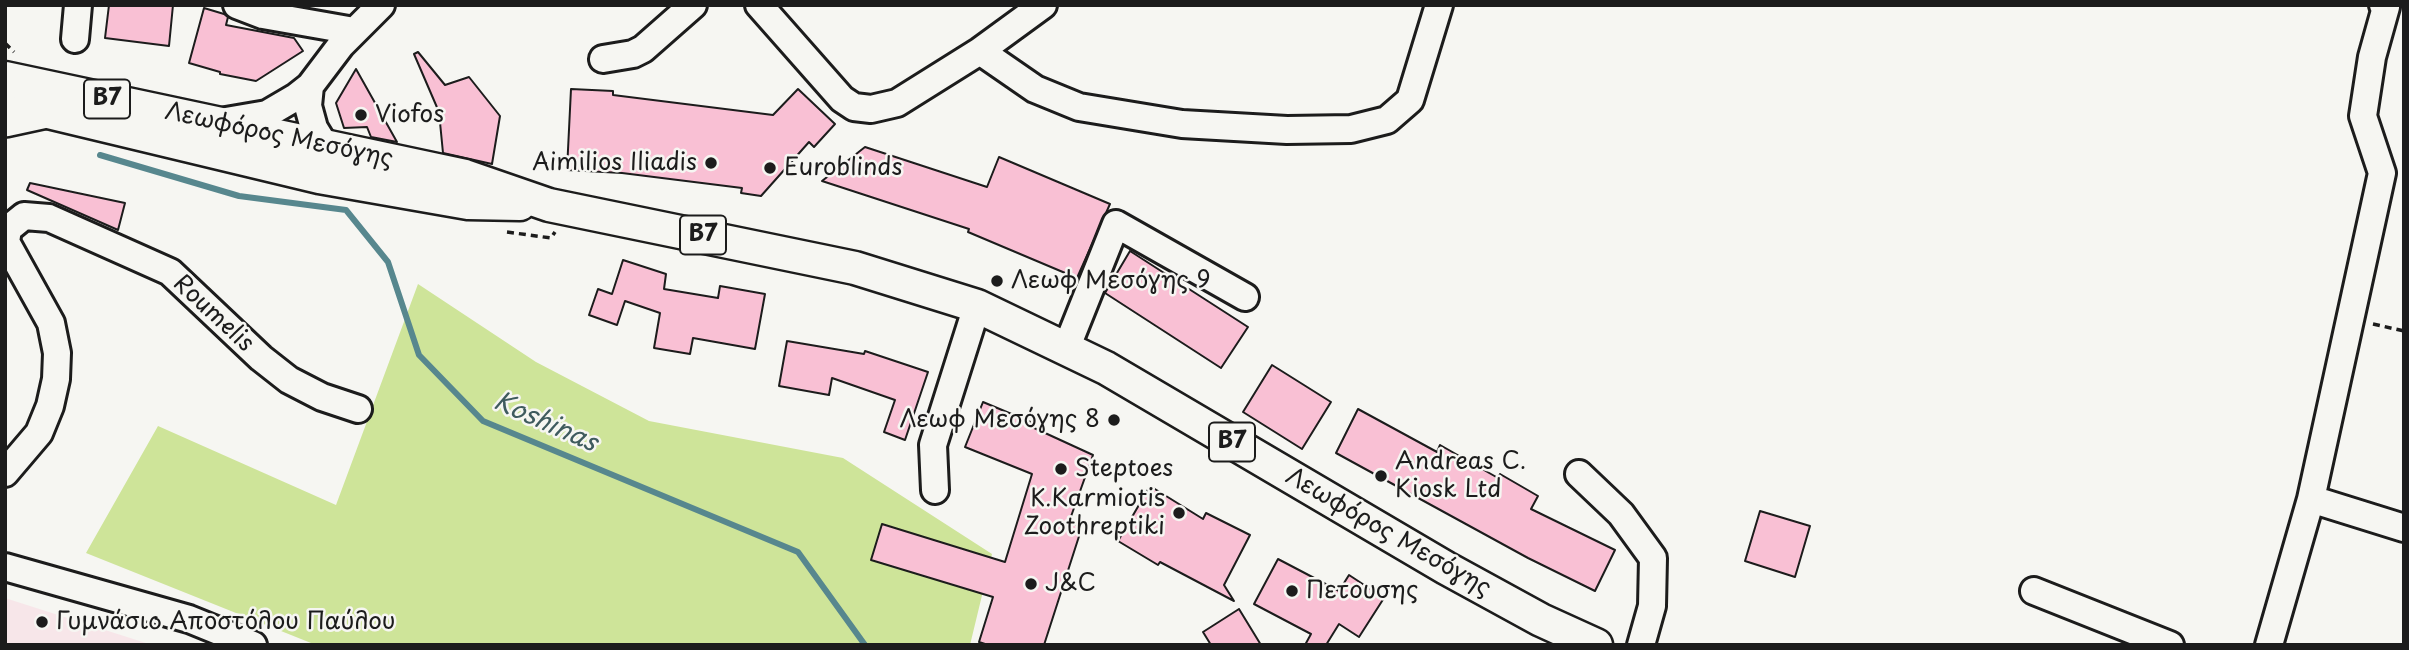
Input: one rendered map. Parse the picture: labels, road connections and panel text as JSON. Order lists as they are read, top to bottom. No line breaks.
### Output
{"streets":{"main road":["B7","Λεωφόρος Μεσόγης"],"street":["Roumelis"]},"water":["Koshinas"],"places":["Viofos","Aimilios Iliadis","Euroblinds","Λεωφ Μεσόγης 9","Λεωφ Μεσόγης 8","Steptoes","Andreas C. Kiosk Ltd","K.Karmiotis Zoothreptiki","J&C","Πετουσης","Γυμνάσιο Αποστόλου Παύλου"]}
